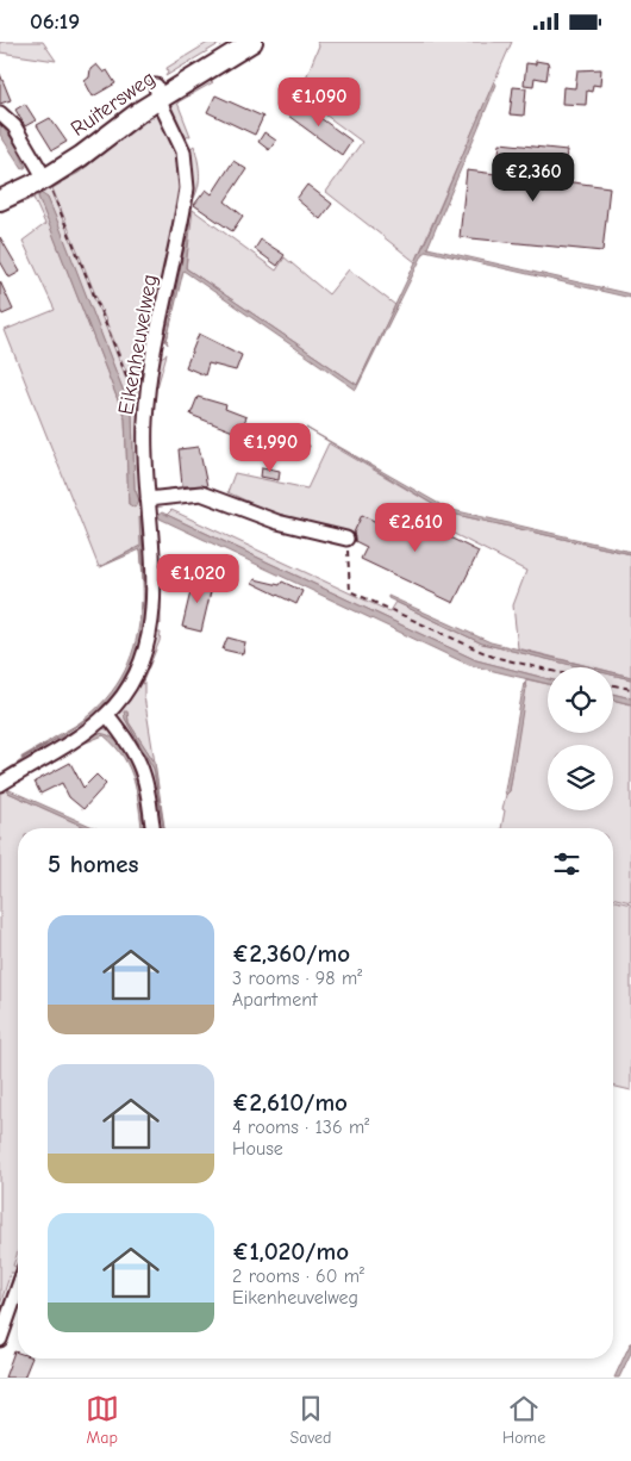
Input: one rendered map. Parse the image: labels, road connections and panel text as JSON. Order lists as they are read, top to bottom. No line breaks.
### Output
{"streets":{"street":["Ruitersweg","Eikenheuvelweg"]},"crossings":[["Ruitersweg","Eikenheuvelweg"]],"page":{"status":"06:19","price":["€1,090","€2,360","€1,990","€2,610","€1,020"],"heading":"5 homes","list":[{"name":"€2,360/mo","note":"3 rooms · 98 m² · Apartment"},{"name":"€2,610/mo","note":"4 rooms · 136 m² · House"},{"name":"€1,020/mo","note":"2 rooms · 60 m² · Eikenheuvelweg"}],"tabs":["Map","Saved","Home"]}}
